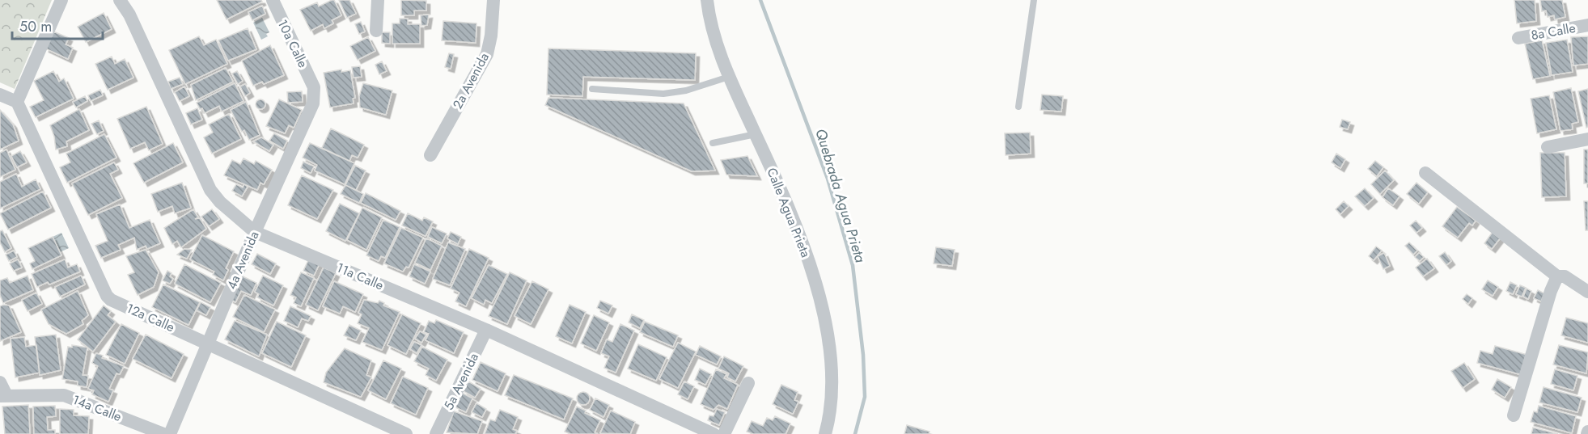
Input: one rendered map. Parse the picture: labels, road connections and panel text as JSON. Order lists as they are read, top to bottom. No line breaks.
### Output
{"streets":{"street":["8a Calle","10a Calle","2a Avenida","Calle Agua Prieta","4a Avenida","11a Calle","12a Calle","5a Avenida","14a Calle"]},"crossings":[["10a Calle","4a Avenida"],["4a Avenida","11a Calle"],["4a Avenida","12a Calle"],["11a Calle","5a Avenida"]],"water":["Quebrada Agua Prieta"],"scale_bar":"50 m"}
